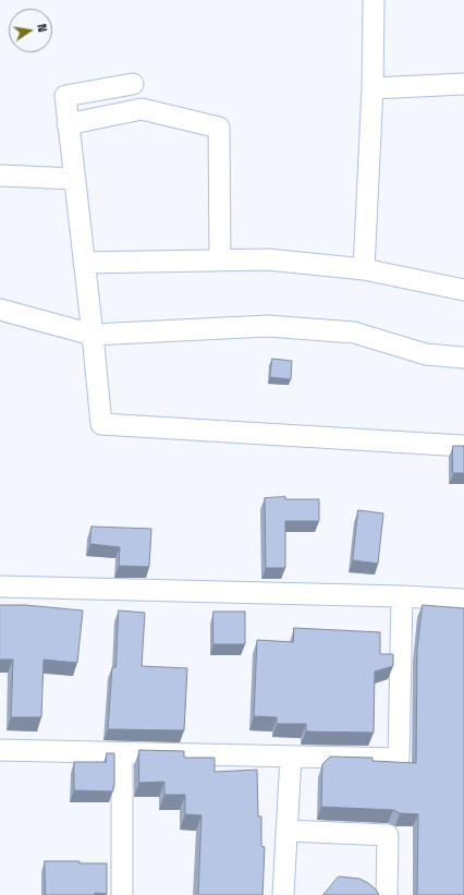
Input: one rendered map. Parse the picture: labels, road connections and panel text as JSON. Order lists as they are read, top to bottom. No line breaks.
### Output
{"north":"right"}
